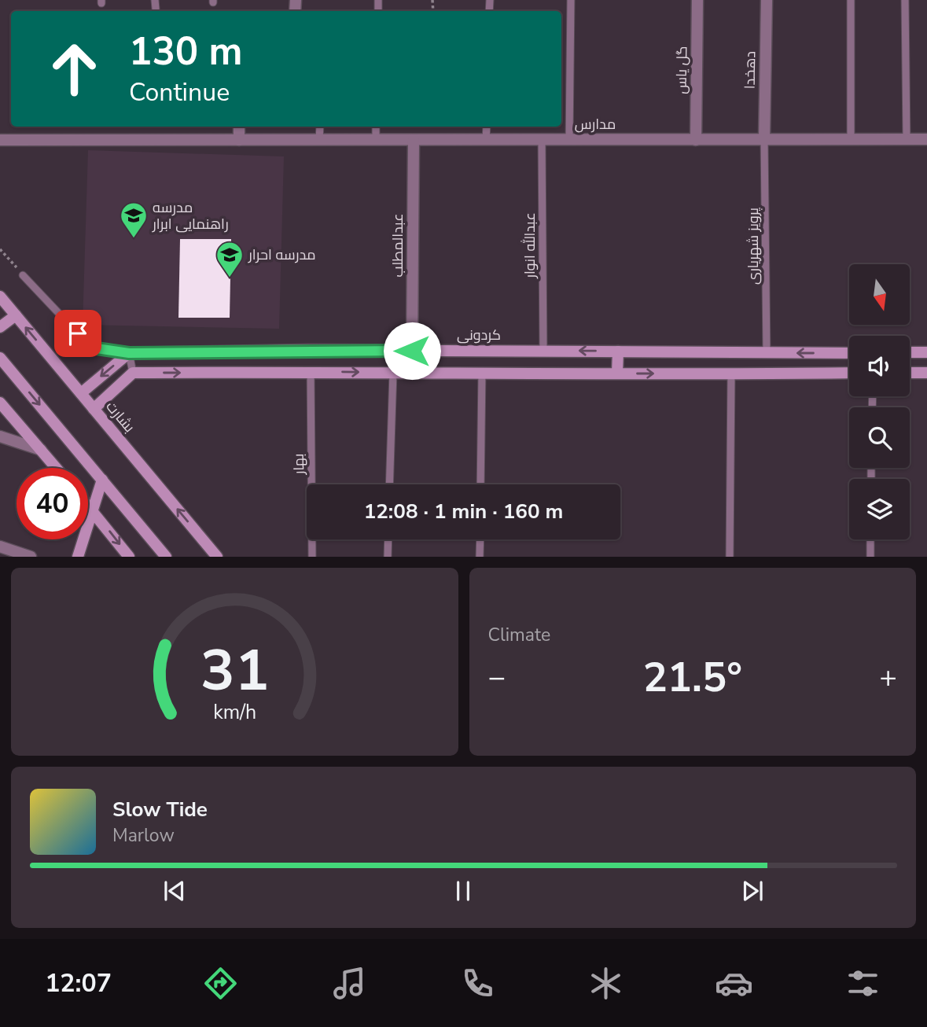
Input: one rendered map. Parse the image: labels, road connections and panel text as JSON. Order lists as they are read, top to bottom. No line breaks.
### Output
{"streets":{"street":["گل یاس","دهخدا","مدارس","عبدالمطلب","کردونی","بشارت"],"lane":["عبدالله انوار","پرویز شهریاری","بهار"]},"crossings":[["گل یاس","مدارس"],["دهخدا","مدارس"],["دهخدا","پرویز شهریاری"],["مدارس","عبدالمطلب"],["مدارس","عبدالله انوار"],["مدارس","پرویز شهریاری"],["عبدالمطلب","کردونی"],["عبدالله انوار","کردونی"],["پرویز شهریاری","کردونی"]],"places":{"school or university":["مدرسه راهنمایی ابرار","مدرسه احرار"]},"north":"bottom","page":{"turn":["130 m","Continue"],"limit":"40","trip":"12:08 · 1 min · 160 m","tile":"Climate","heat":["−","21.5°","+"],"song":["Slow Tide","Marlow"],"tabs":"12:07","gauge":["31","km/h"]}}
